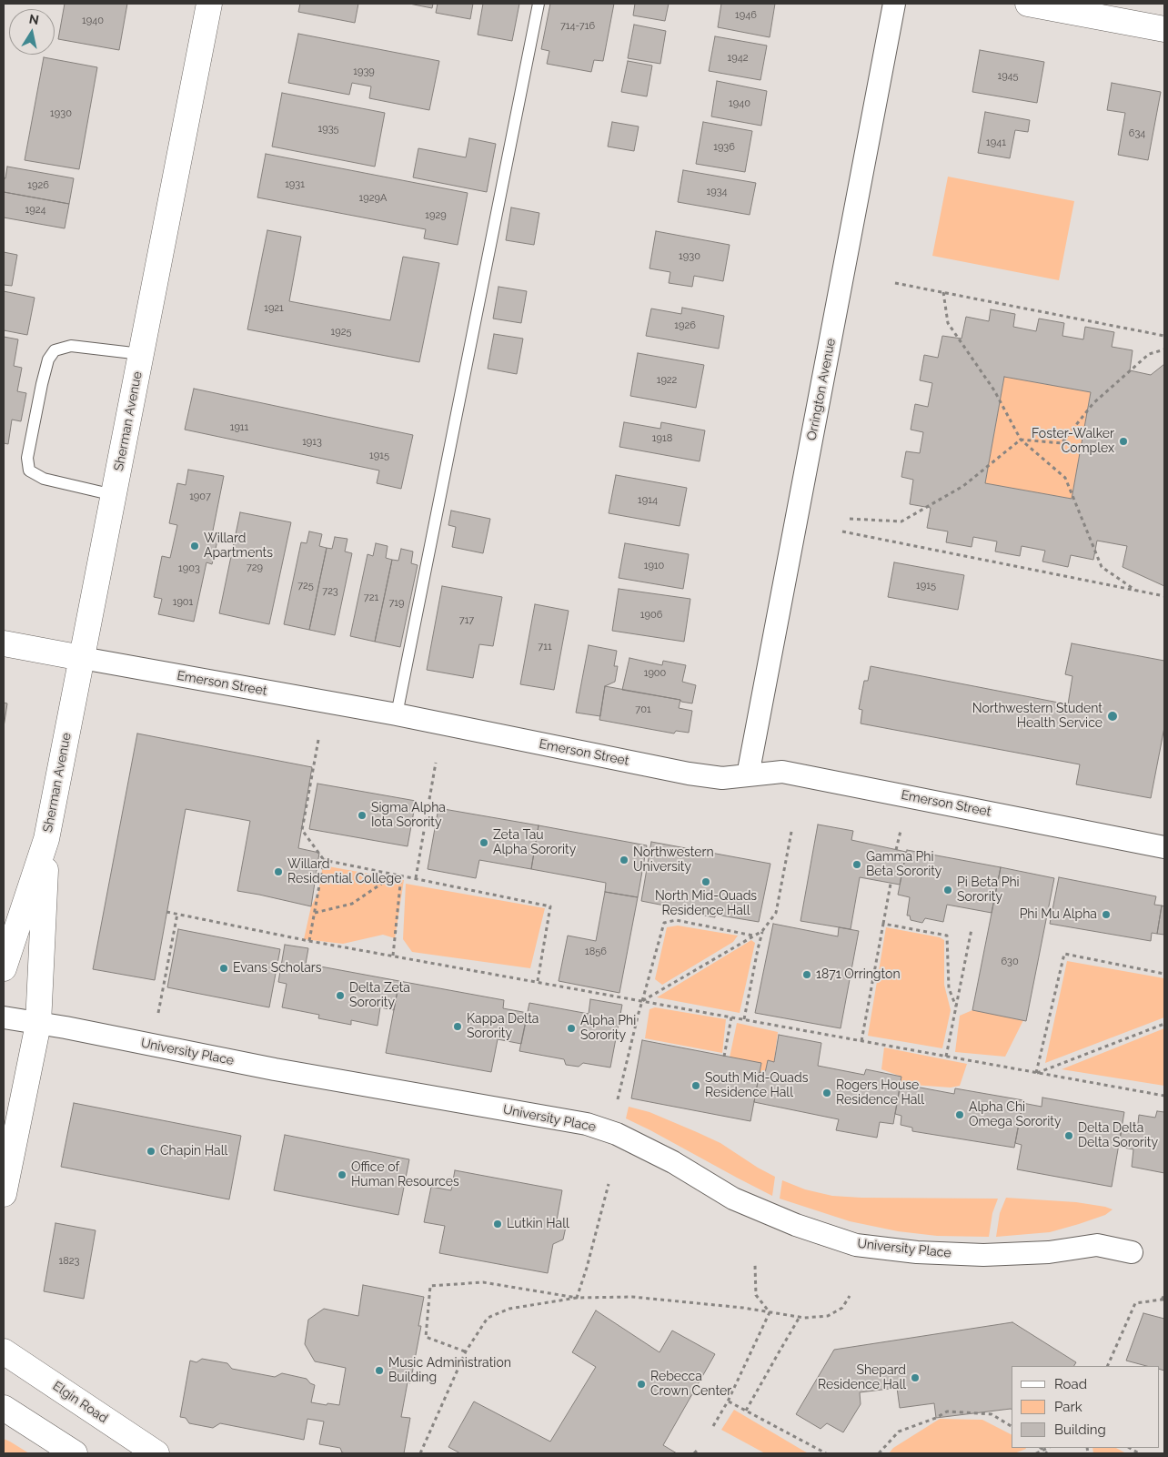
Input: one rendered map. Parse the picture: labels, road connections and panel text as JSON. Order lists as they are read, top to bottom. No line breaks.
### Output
{"streets":{"street":["Orrington Avenue","Sherman Avenue","Emerson Street","University Place","Elgin Road"]},"crossings":[["Orrington Avenue","Emerson Street"],["Sherman Avenue","Emerson Street"],["Sherman Avenue","University Place"]],"places":["Foster-Walker Complex","Willard Apartments","Northwestern Student Health Service","Sigma Alpha Iota Sorority","Zeta Tau Alpha Sorority","Northwestern University","Gamma Phi Beta Sorority","Willard Residential College","North Mid-Quads Residence Hall","Pi Beta Phi Sorority","Phi Mu Alpha","Evans Scholars","1871 Orrington","Delta Zeta Sorority","Kappa Delta Sorority","Alpha Phi Sorority","South Mid-Quads Residence Hall","Rogers House Residence Hall","Alpha Chi Omega Sorority","Delta Delta Delta Sorority","Chapin Hall","Office of Human Resources","Lutkin Hall","Music Administration Building","Shepard Residence Hall","Rebecca Crown Center"],"house_numbers":["1946","1940","714-716","1942","1939","1945","1940","1930","1935","634","1941","1936","1931","1926","1934","1929A","1924","1929","1930","1921","1926","1925","1922","1911","1918","1913","1915","1907","1914","1910","729","1903","725","1915","723","721","1901","719","1906","717","711","1900","701","1856","630","1823"],"legend":["Road","Park","Building"],"north":"top"}
